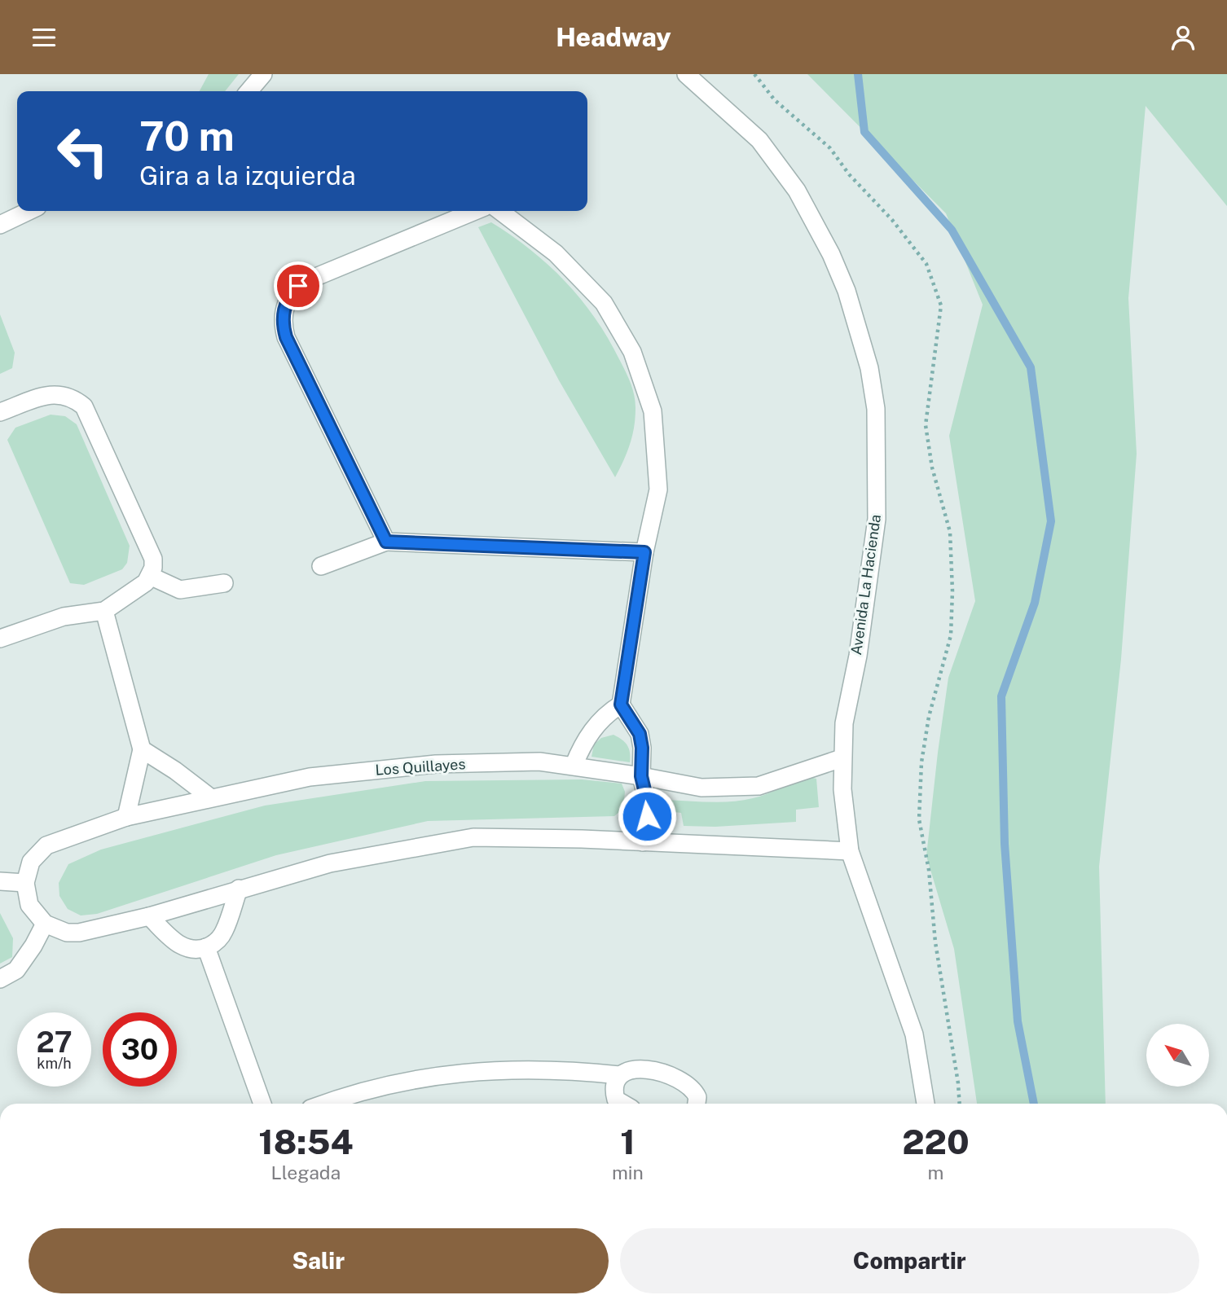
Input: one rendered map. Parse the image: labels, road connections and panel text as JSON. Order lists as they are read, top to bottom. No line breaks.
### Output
{"streets":{"street":["Avenida La Hacienda","Los Quillayes"]},"crossings":[["Avenida La Hacienda","Los Quillayes"]],"north":"top left","page":{"header":"Headway","turn":["70 m","Gira a la izquierda"],"speed":"27 km/h","limit":"30","eta":["18:54","Llegada","1","min","220","m"],"buttons":["Salir","Compartir"]}}
